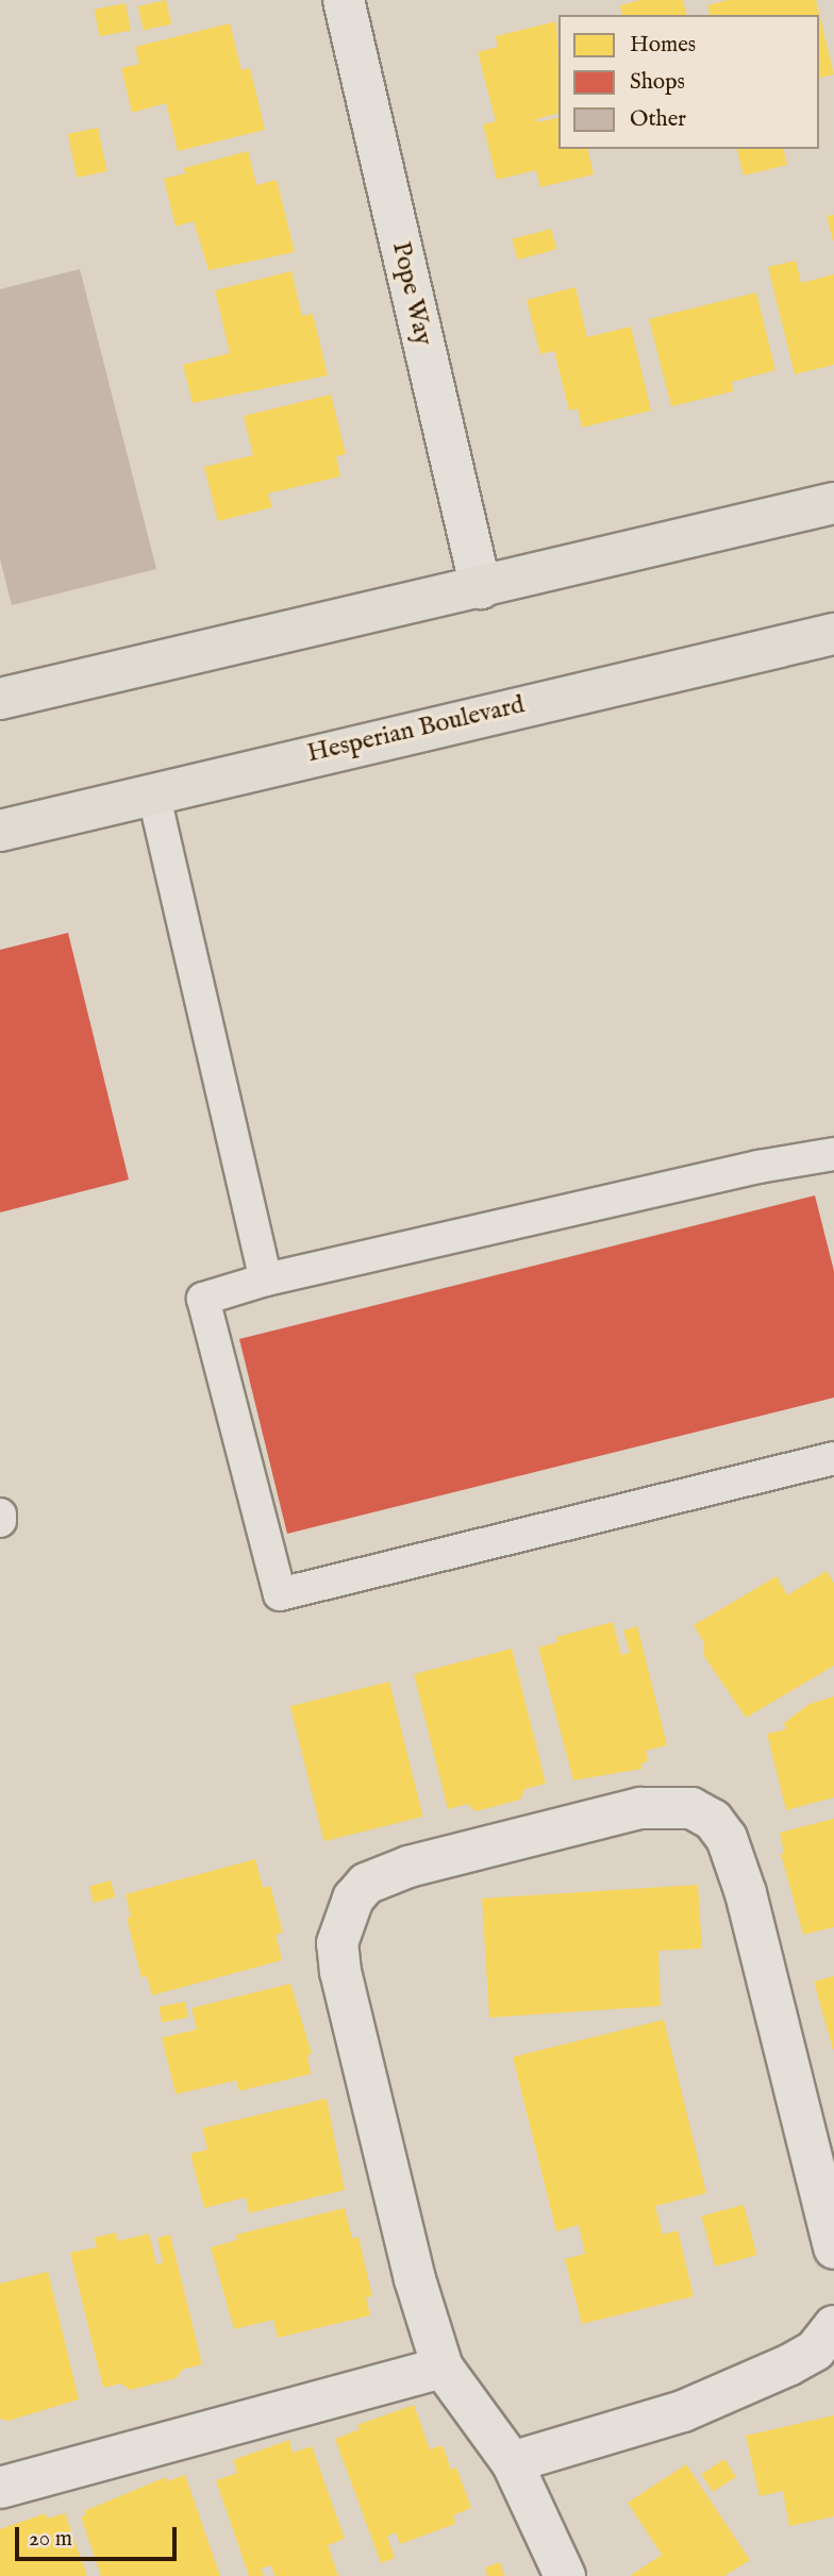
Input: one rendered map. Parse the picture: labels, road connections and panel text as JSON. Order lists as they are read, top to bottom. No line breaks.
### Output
{"streets":{"main road":["Hesperian Boulevard"],"street":["Pope Way"]},"legend":["Homes","Shops","Other"],"scale_bar":"20 m"}
